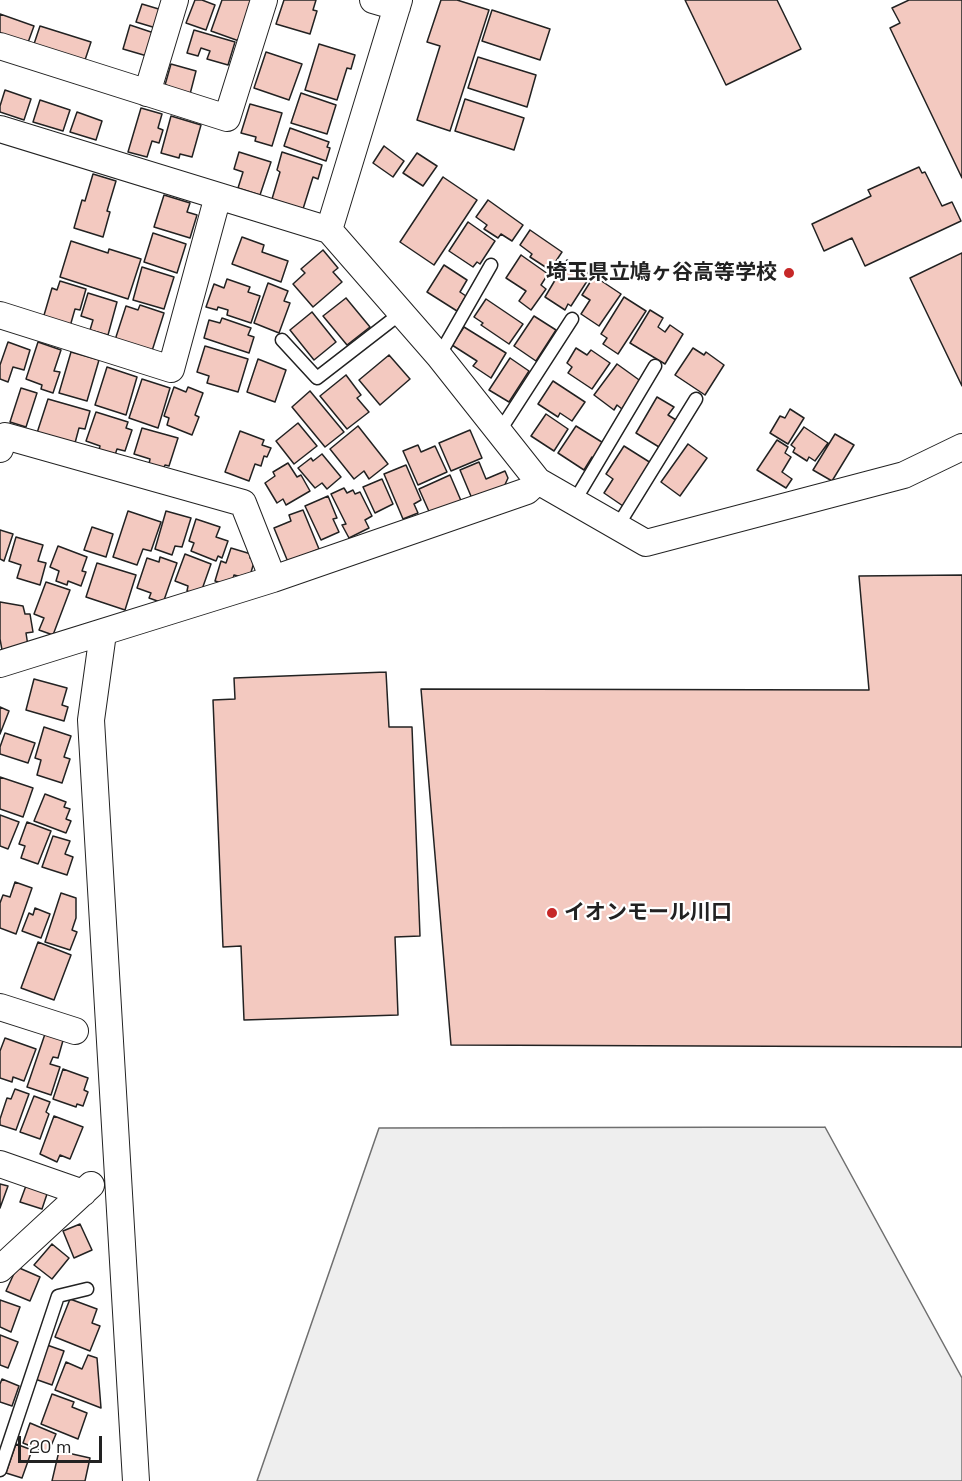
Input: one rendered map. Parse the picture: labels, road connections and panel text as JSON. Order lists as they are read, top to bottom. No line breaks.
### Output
{"places":["埼玉県立鳩ヶ谷高等学校","イオンモール川口"],"scale_bar":"20 m"}
